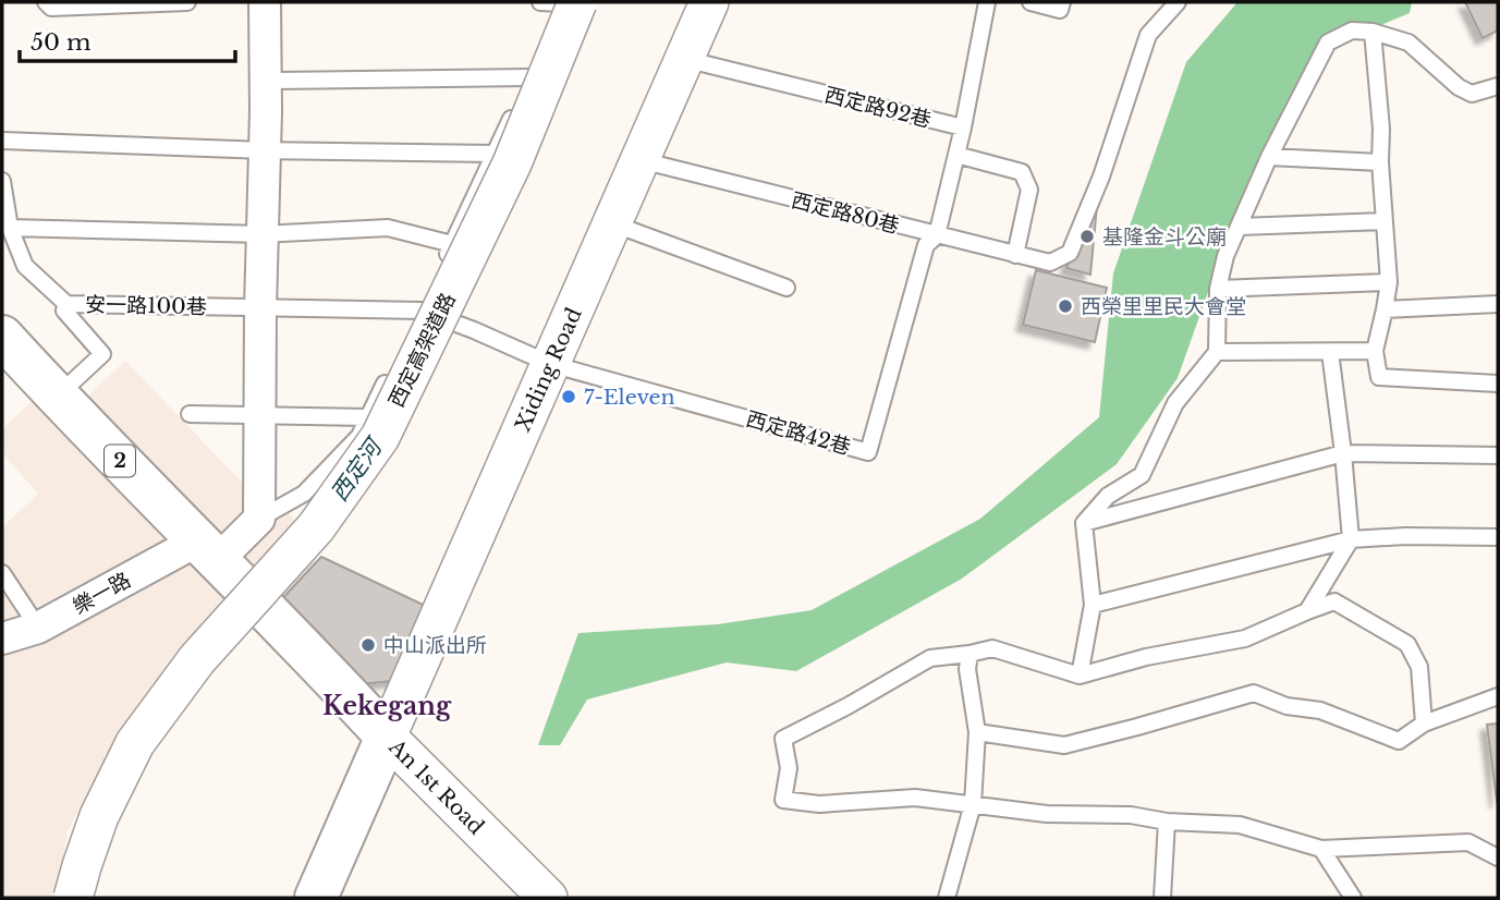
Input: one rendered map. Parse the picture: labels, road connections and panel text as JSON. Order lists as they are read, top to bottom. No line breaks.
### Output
{"streets":{"main road":["2","An 1st Road"],"street":["西定高架道路","Xiding Road","樂一路"],"lane":["西定路92巷","西定路80巷","安一路100巷","西定路42巷"]},"crossings":[["西定路92巷","Xiding Road"],["西定路80巷","Xiding Road"],["西定路80巷","西定路42巷"],["安一路100巷","Xiding Road"],["安一路100巷","西定路42巷"],["安一路100巷","An 1st Road"],["Xiding Road","西定路42巷"],["Xiding Road","An 1st Road"],["樂一路","An 1st Road"]],"districts":["Kekegang"],"water":["西定河"],"places":["基隆金斗公廟","西榮里里民大會堂","7-Eleven","中山派出所"],"scale_bar":"50 m"}
